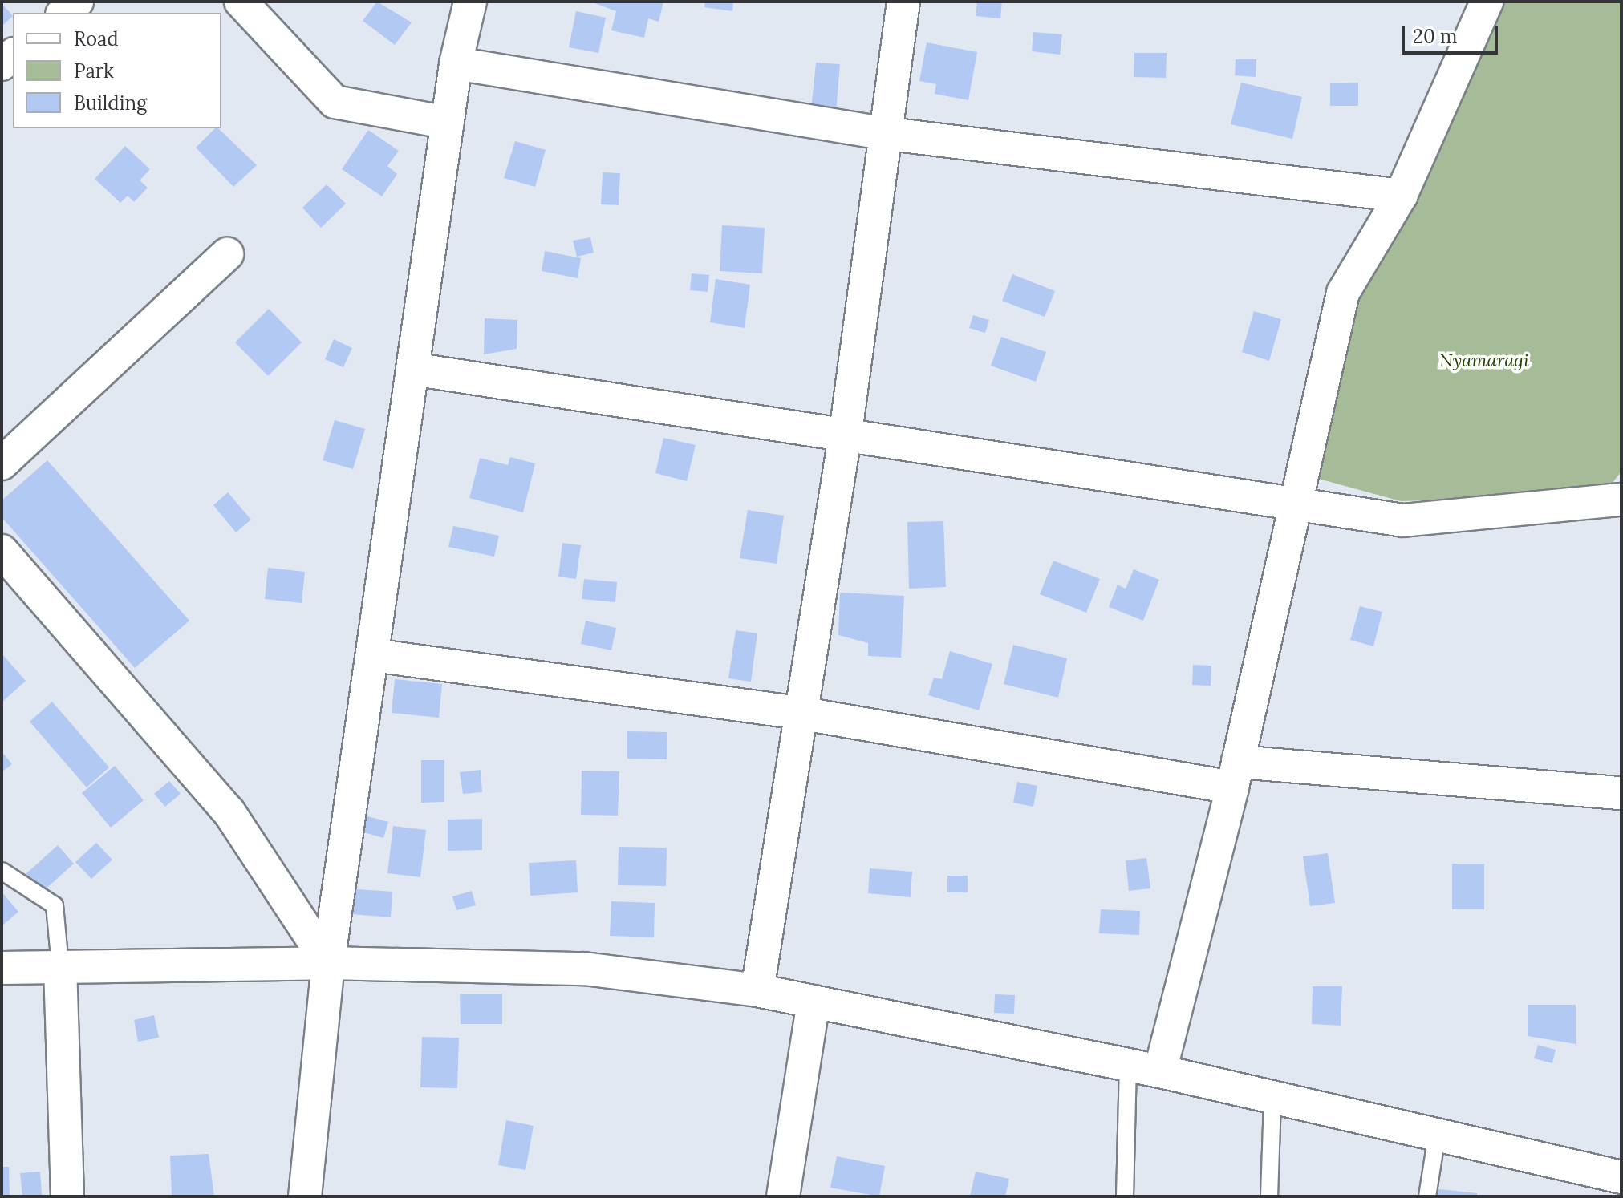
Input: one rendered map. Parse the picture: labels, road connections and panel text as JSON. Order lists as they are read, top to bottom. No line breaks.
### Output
{"parks":["Nyamaragi"],"legend":["Road","Park","Building"],"scale_bar":"20 m"}
